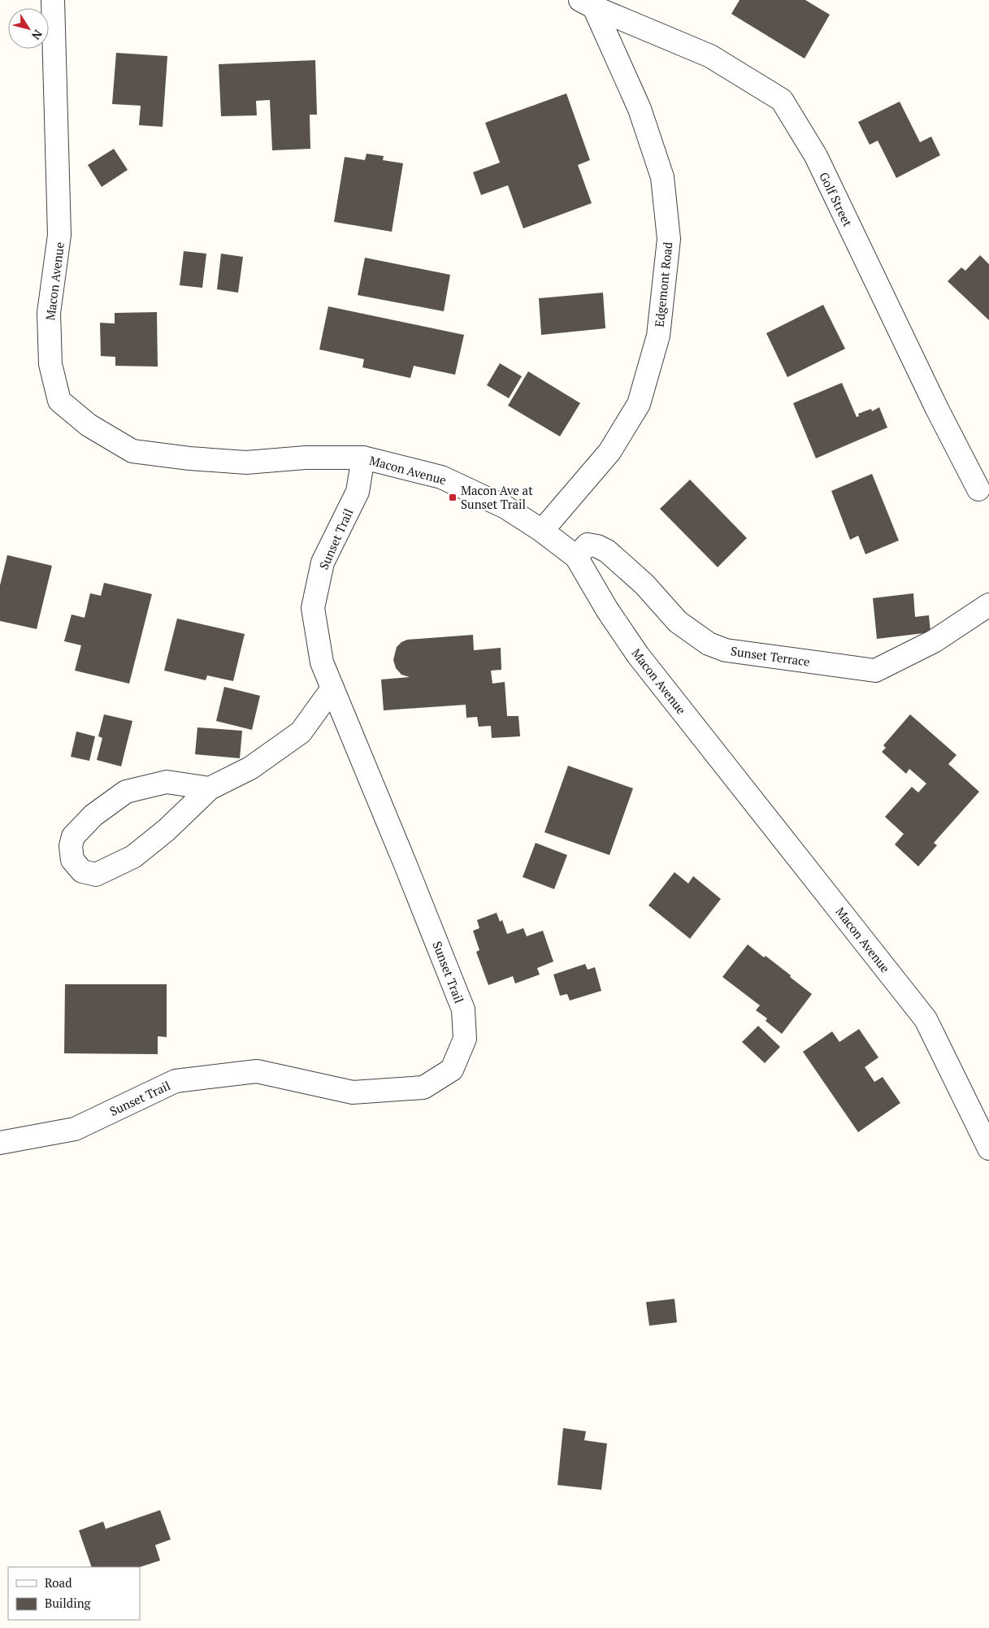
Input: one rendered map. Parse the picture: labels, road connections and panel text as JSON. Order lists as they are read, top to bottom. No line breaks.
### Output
{"streets":{"street":["Golf Street","Macon Avenue","Edgemont Road","Sunset Trail","Sunset Terrace"]},"crossings":[["Golf Street","Edgemont Road"],["Macon Avenue","Edgemont Road"],["Macon Avenue","Sunset Trail"],["Macon Avenue","Sunset Terrace"]],"places":{"transit":["Macon Ave at Sunset Trail"]},"legend":["Road","Building"],"north":"bottom right"}
